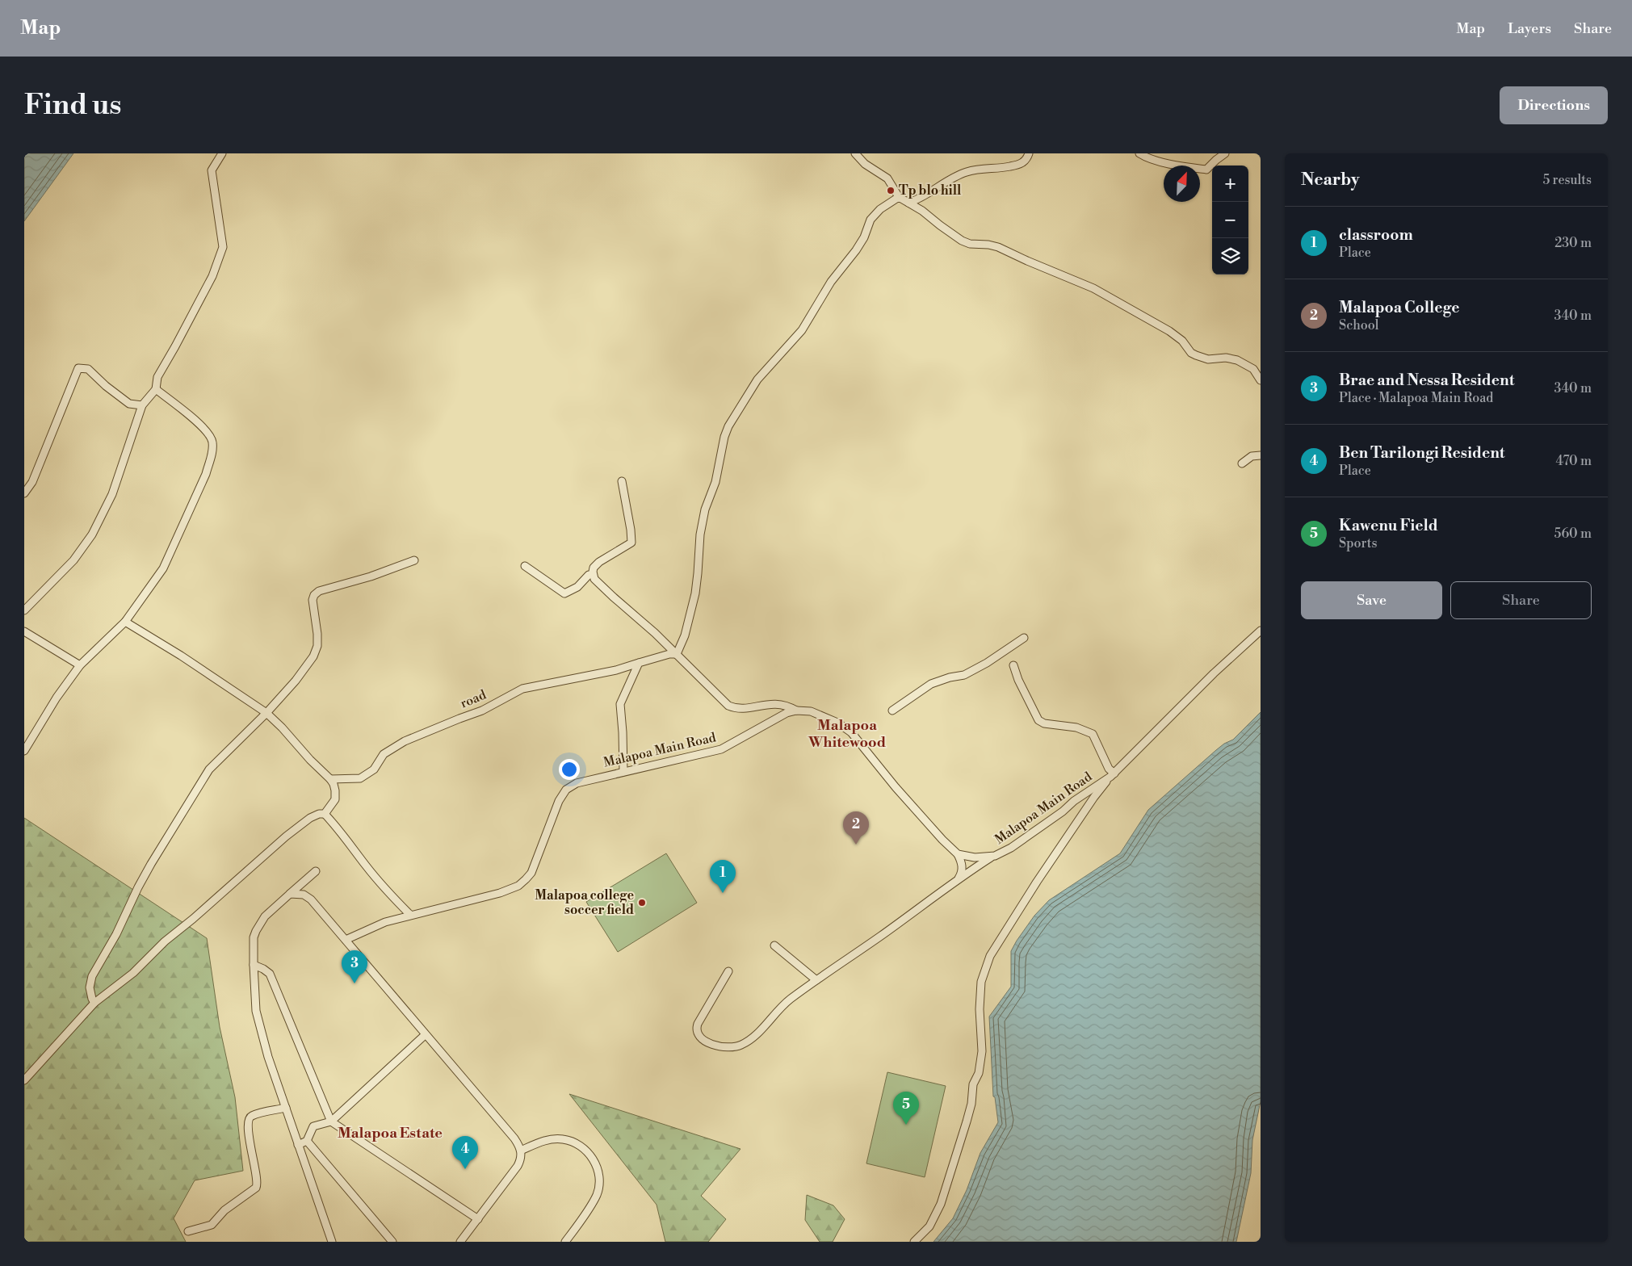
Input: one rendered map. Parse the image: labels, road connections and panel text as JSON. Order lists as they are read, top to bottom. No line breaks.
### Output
{"streets":{"street":["road","Malapoa Main Road"]},"districts":["Malapoa Whitewood","Malapoa Estate"],"places":["Tp blo hill","Malapoa college soccer field"],"north":"top right","page":{"header":"Map","nav":["Map","Layers","Share"],"buttons":["Directions",["Save","Share"]],"title":"Find us","heading":["Nearby","5 results"],"map_buttons":["+","−"],"list":[{"mark":"1","name":"classroom","note":"Place","value":"230 m"},{"mark":"2","name":"Malapoa College","note":"School","value":"340 m"},{"mark":"3","name":"Brae and Nessa Resident","note":"Place · Malapoa Main Road","value":"340 m"},{"mark":"4","name":"Ben Tarilongi Resident","note":"Place","value":"470 m"},{"mark":"5","name":"Kawenu Field","note":"Sports","value":"560 m"}],"pins":["2","1","3","5","4"]}}
